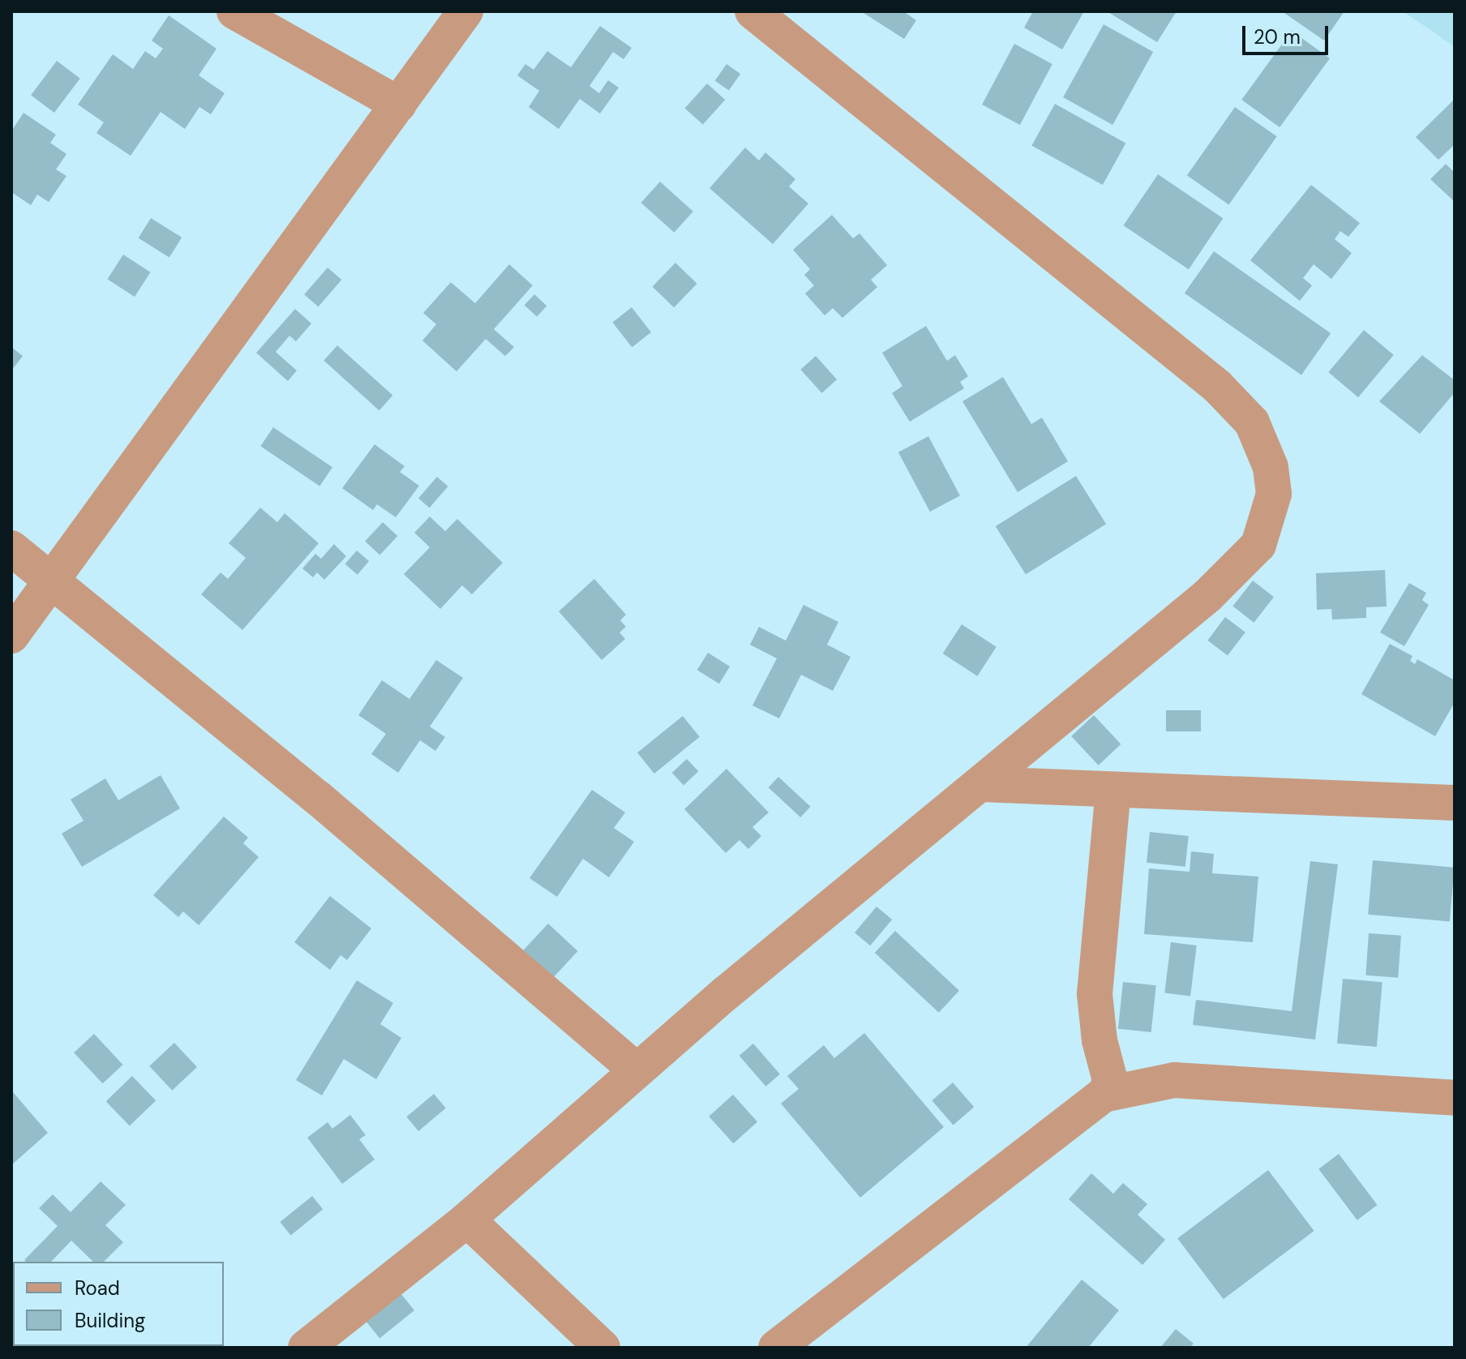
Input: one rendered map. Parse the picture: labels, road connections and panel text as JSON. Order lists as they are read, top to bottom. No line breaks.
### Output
{"legend":["Road","Building"],"scale_bar":"20 m"}
